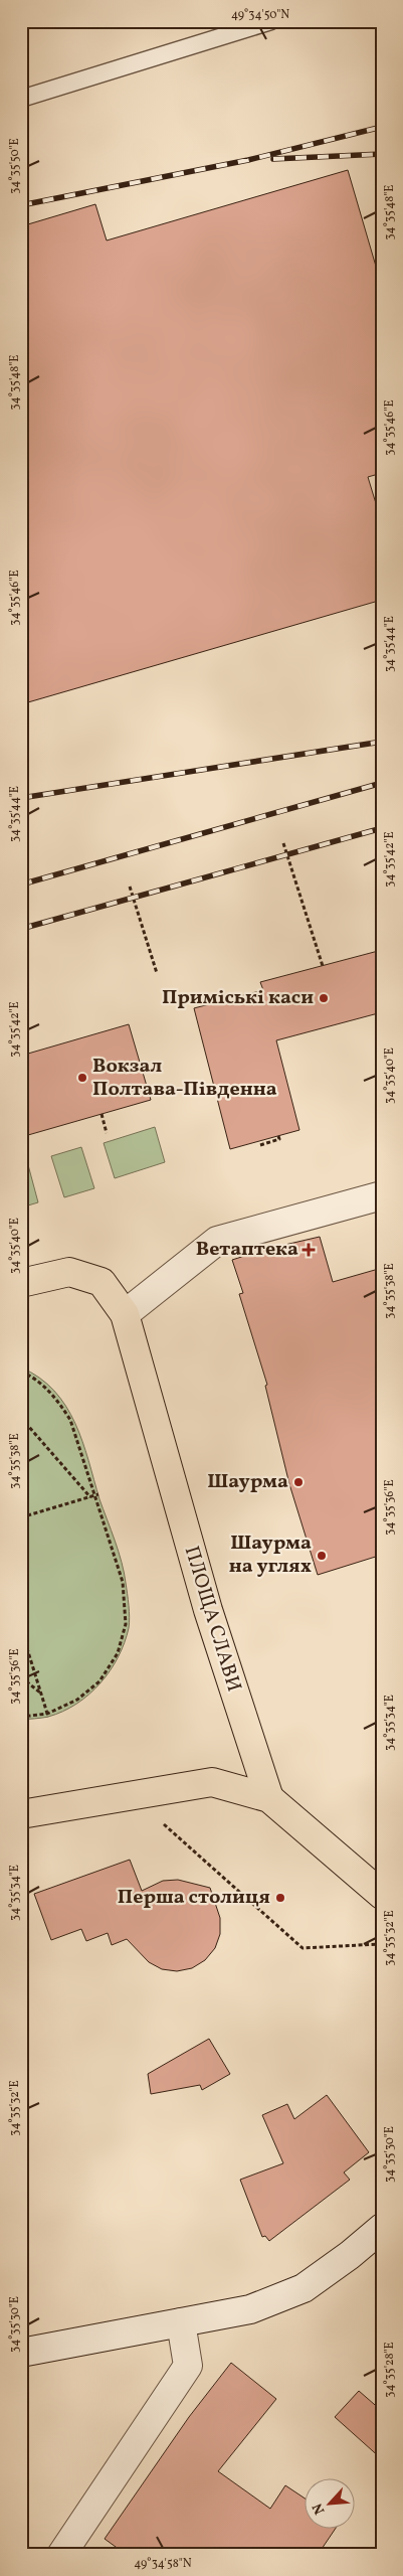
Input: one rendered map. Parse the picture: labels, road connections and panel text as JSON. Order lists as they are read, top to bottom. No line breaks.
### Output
{"streets":{"main road":["ПЛОЩА СЛАВИ"]},"places":{"other":["Приміські каси","Вокзал Полтава-Південна","Шаурма","Шаурма на углях","Перша столиця"],"health":["Ветаптека"]},"north":"bottom left","coordinates":["49°34'50\"N","34°35'50\"E","34°35'48\"E","34°35'46\"E","34°35'44\"E","34°35'42\"E","34°35'40\"E","34°35'38\"E","34°35'36\"E","34°35'34\"E","34°35'32\"E","34°35'30\"E","34°35'28\"E","49°34'58\"N"]}
